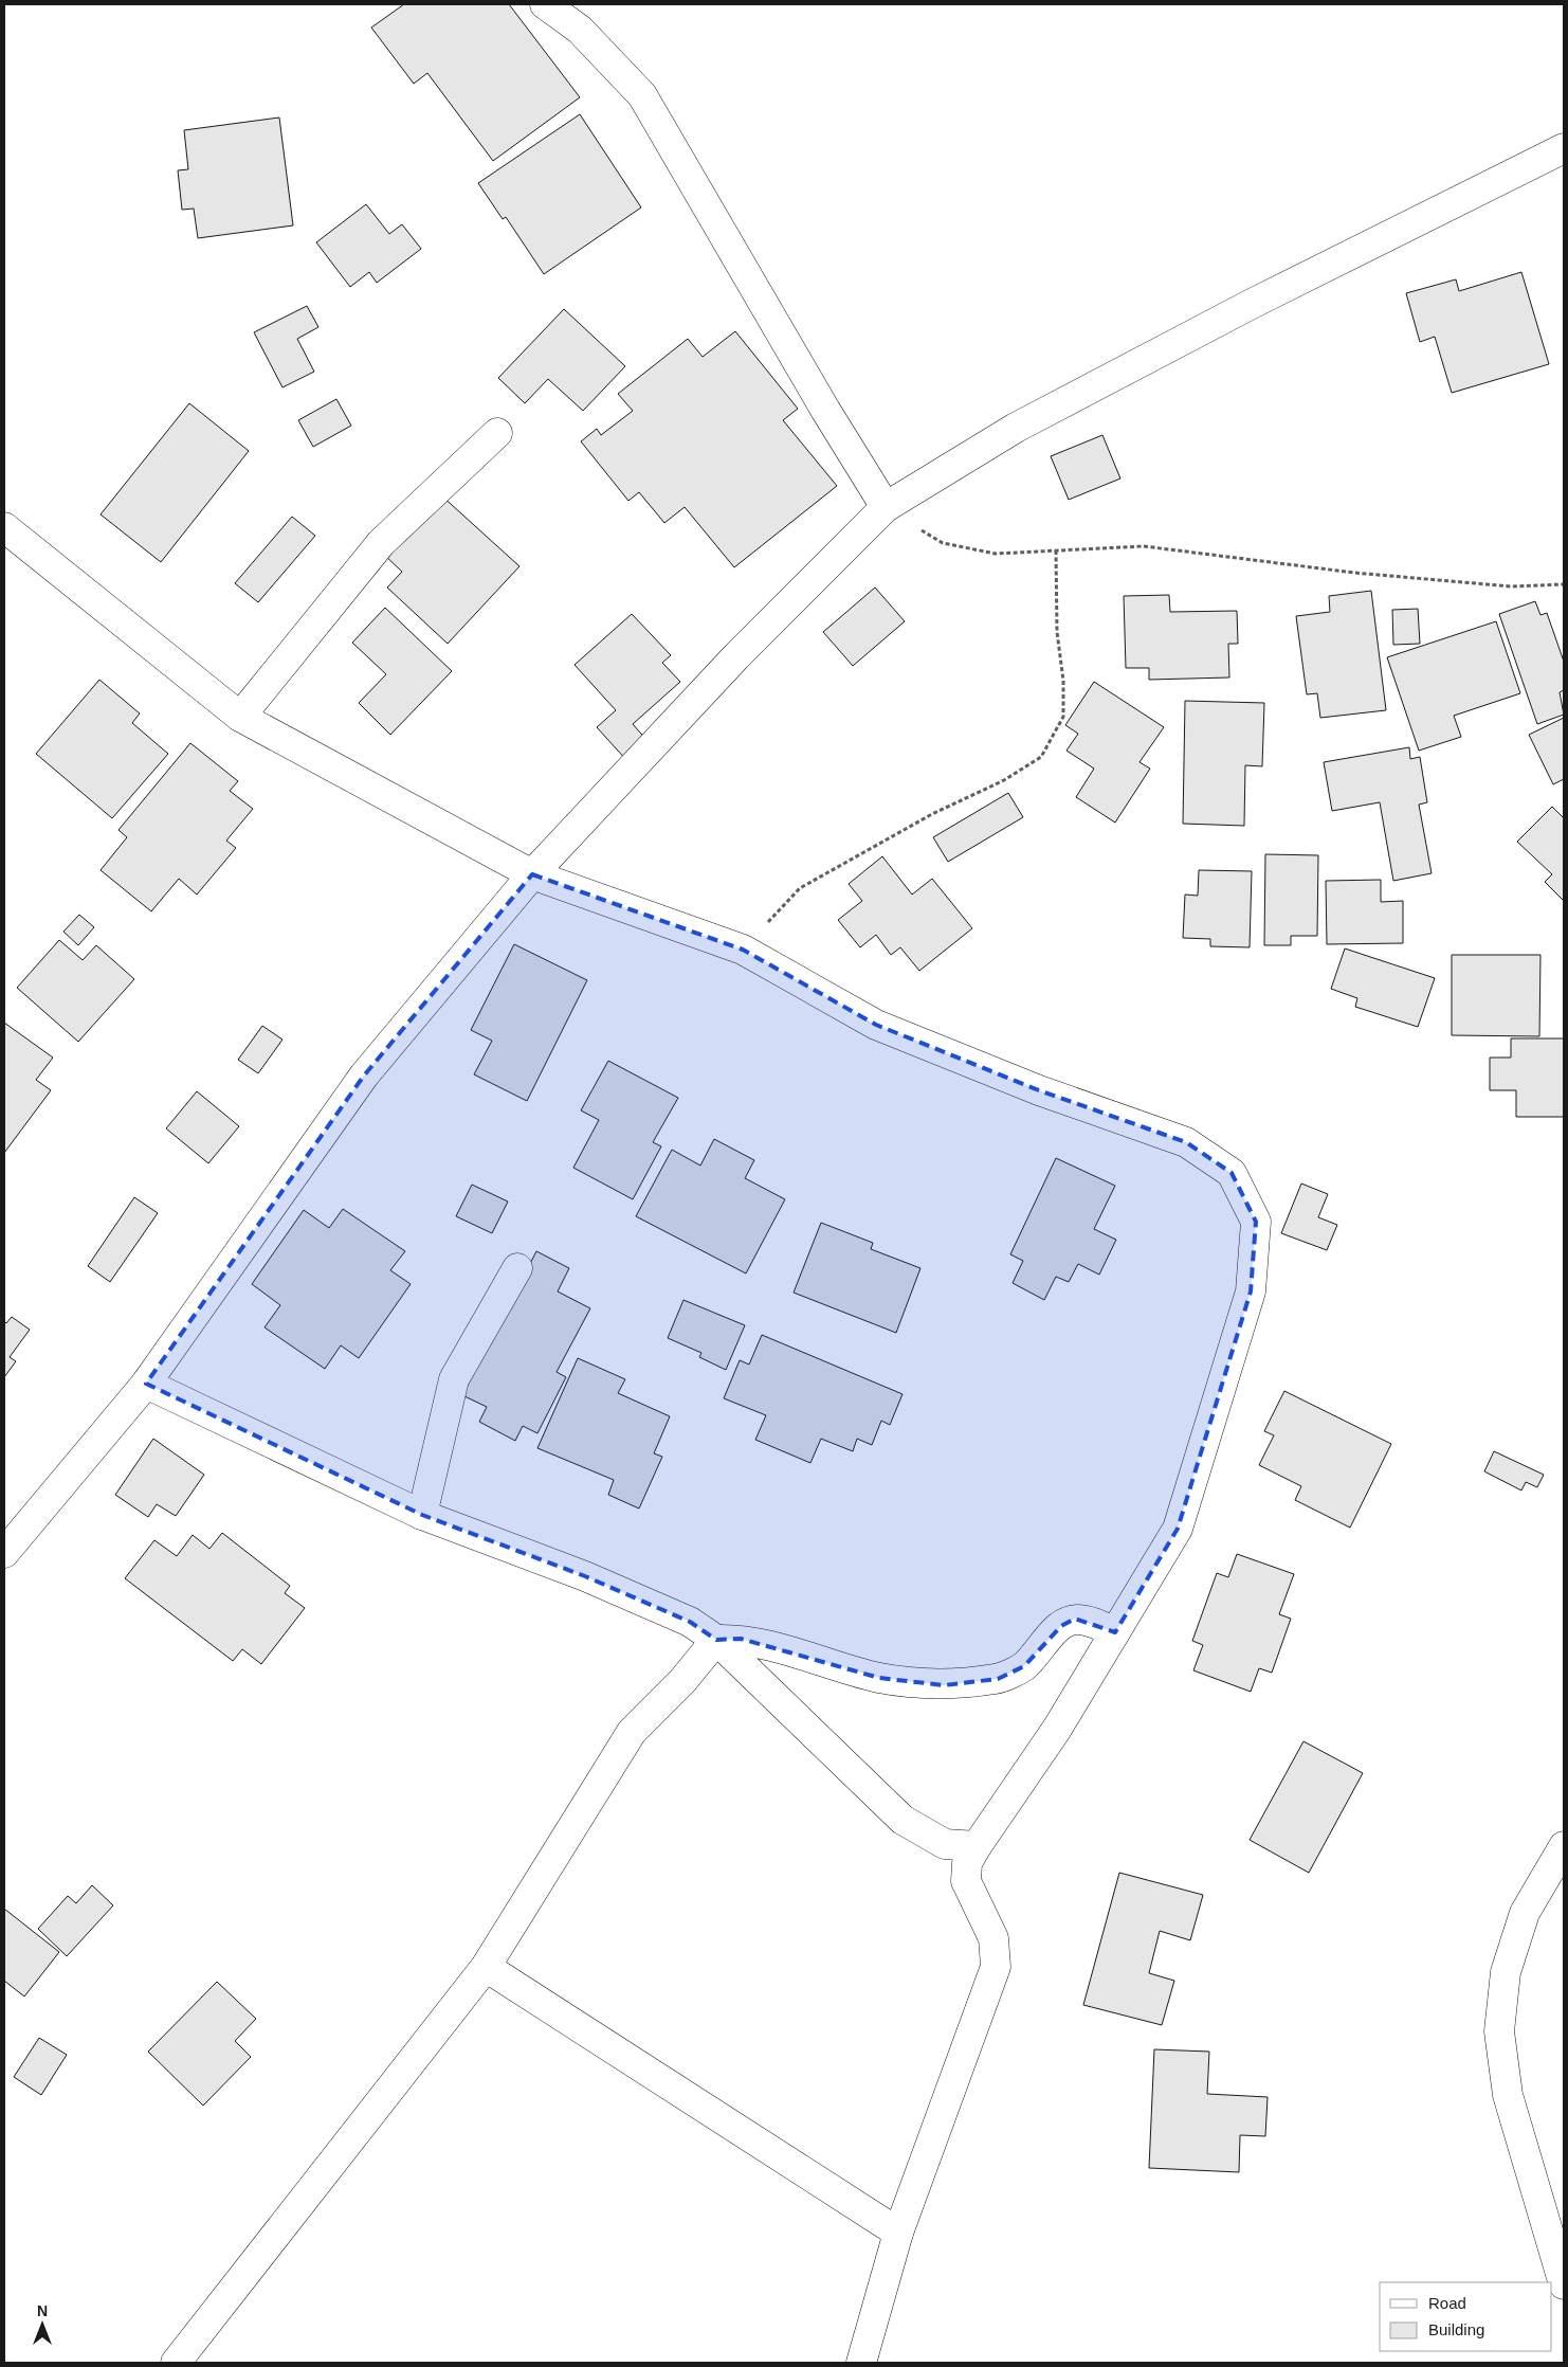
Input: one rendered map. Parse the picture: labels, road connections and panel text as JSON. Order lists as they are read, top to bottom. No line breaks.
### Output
{"legend":["Road","Building"],"north":"top"}
